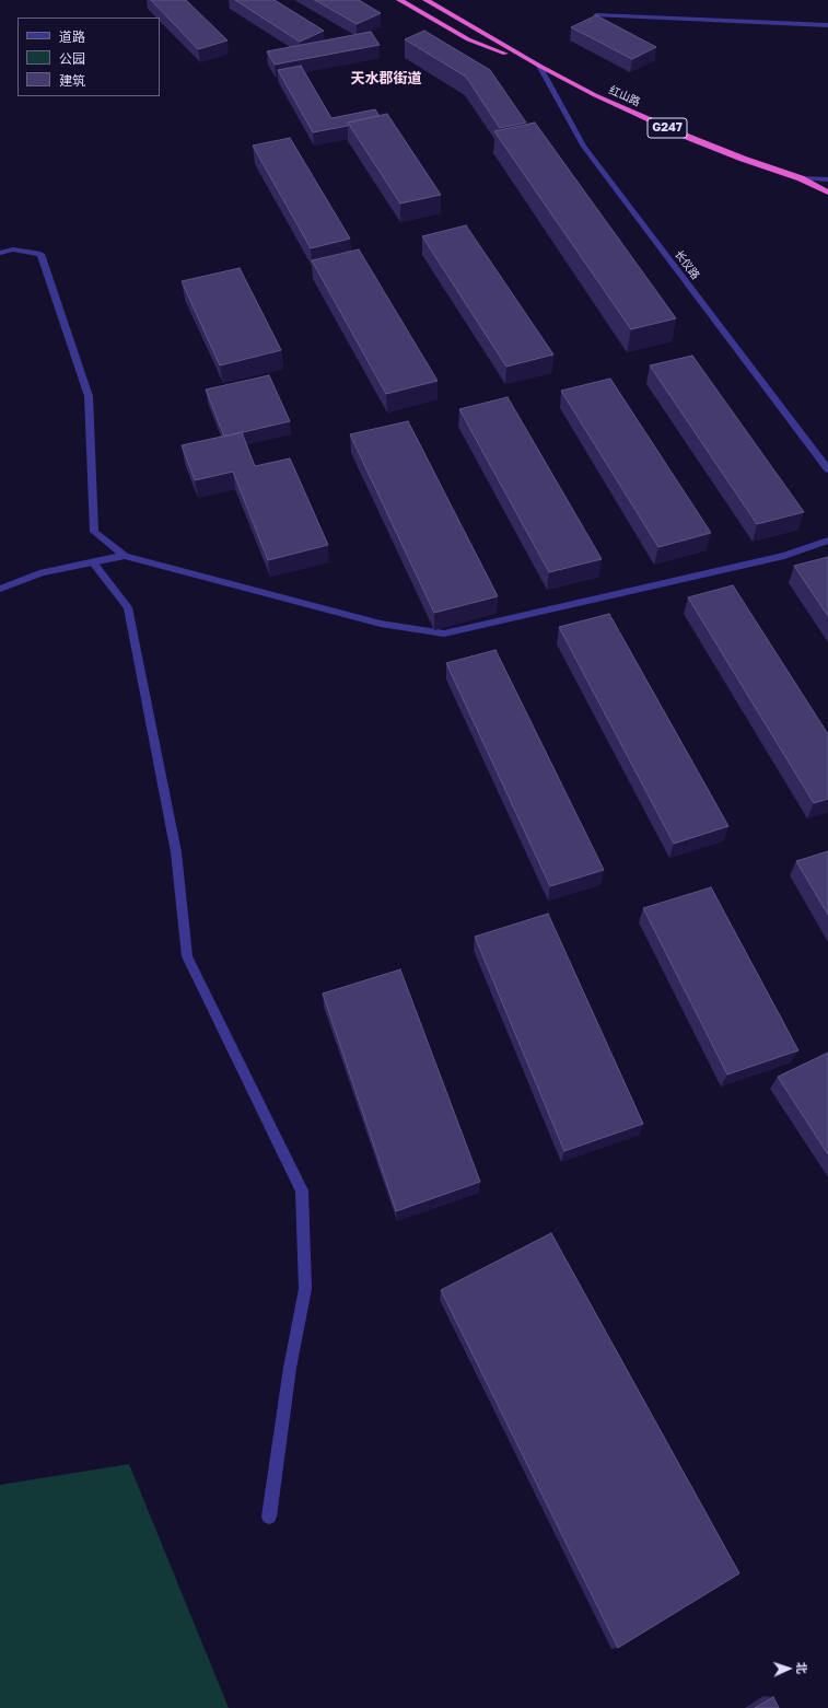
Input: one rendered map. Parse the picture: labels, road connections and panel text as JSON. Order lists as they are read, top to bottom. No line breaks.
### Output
{"streets":{"highway":["红山路","G247"],"street":["长仪路"]},"crossings":[["红山路","长仪路"]],"districts":["天水郡街道"],"legend":["道路","公园","建筑"],"north":"right"}
